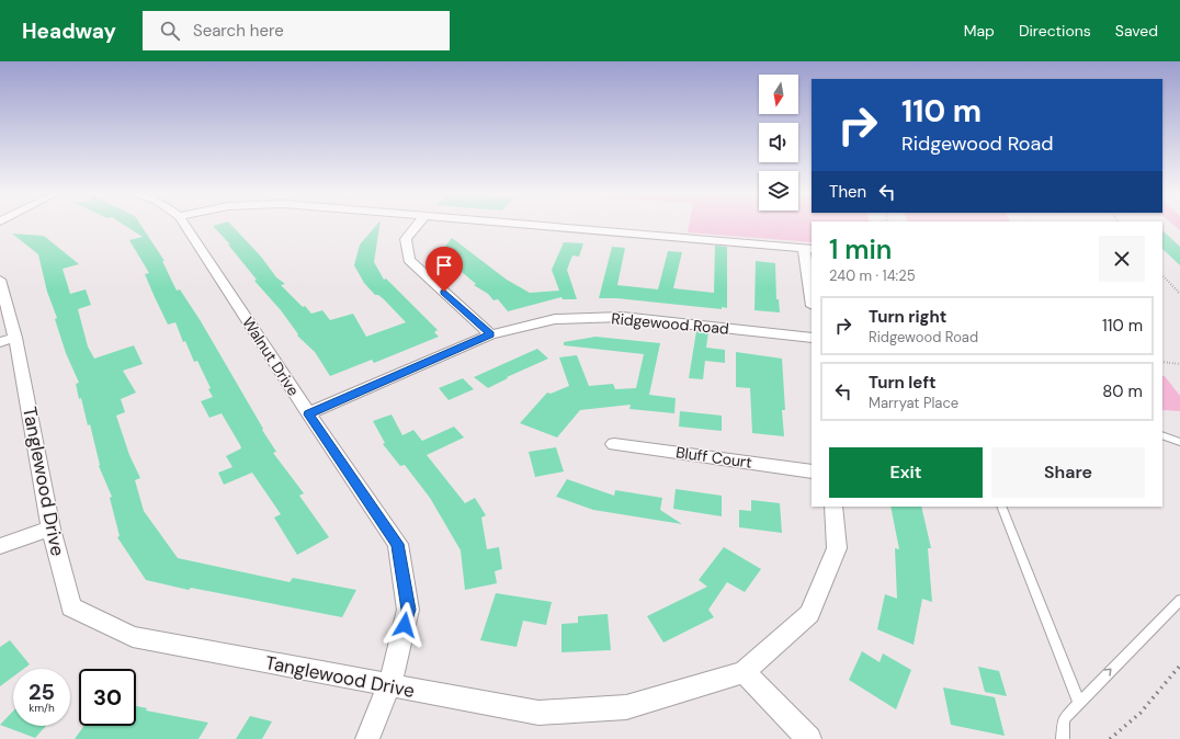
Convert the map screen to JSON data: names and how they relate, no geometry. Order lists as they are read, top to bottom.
{
  "streets": {
    "street": [
      "Ridgewood Road",
      "Walnut Drive",
      "Bluff Court",
      "Tanglewood Drive"
    ]
  },
  "crossings": [
    ["Ridgewood Road", "Walnut Drive"],
    ["Walnut Drive", "Tanglewood Drive"]
  ],
  "north": "bottom",
  "page": {
    "header": "Headway",
    "search": "Search here",
    "nav": ["Map", "Directions", "Saved"],
    "turn": ["110 m", "Ridgewood Road"],
    "then": "Then",
    "heading": ["1 min", "240 m · 14:25"],
    "list": [
      {
        "name": "Turn right",
        "note": "Ridgewood Road",
        "value": "110 m"
      },
      {
        "name": "Turn left",
        "note": "Marryat Place",
        "value": "80 m"
      }
    ],
    "buttons": ["Exit", "Share"],
    "speed": "25 km/h",
    "limit": "30"
  }
}
